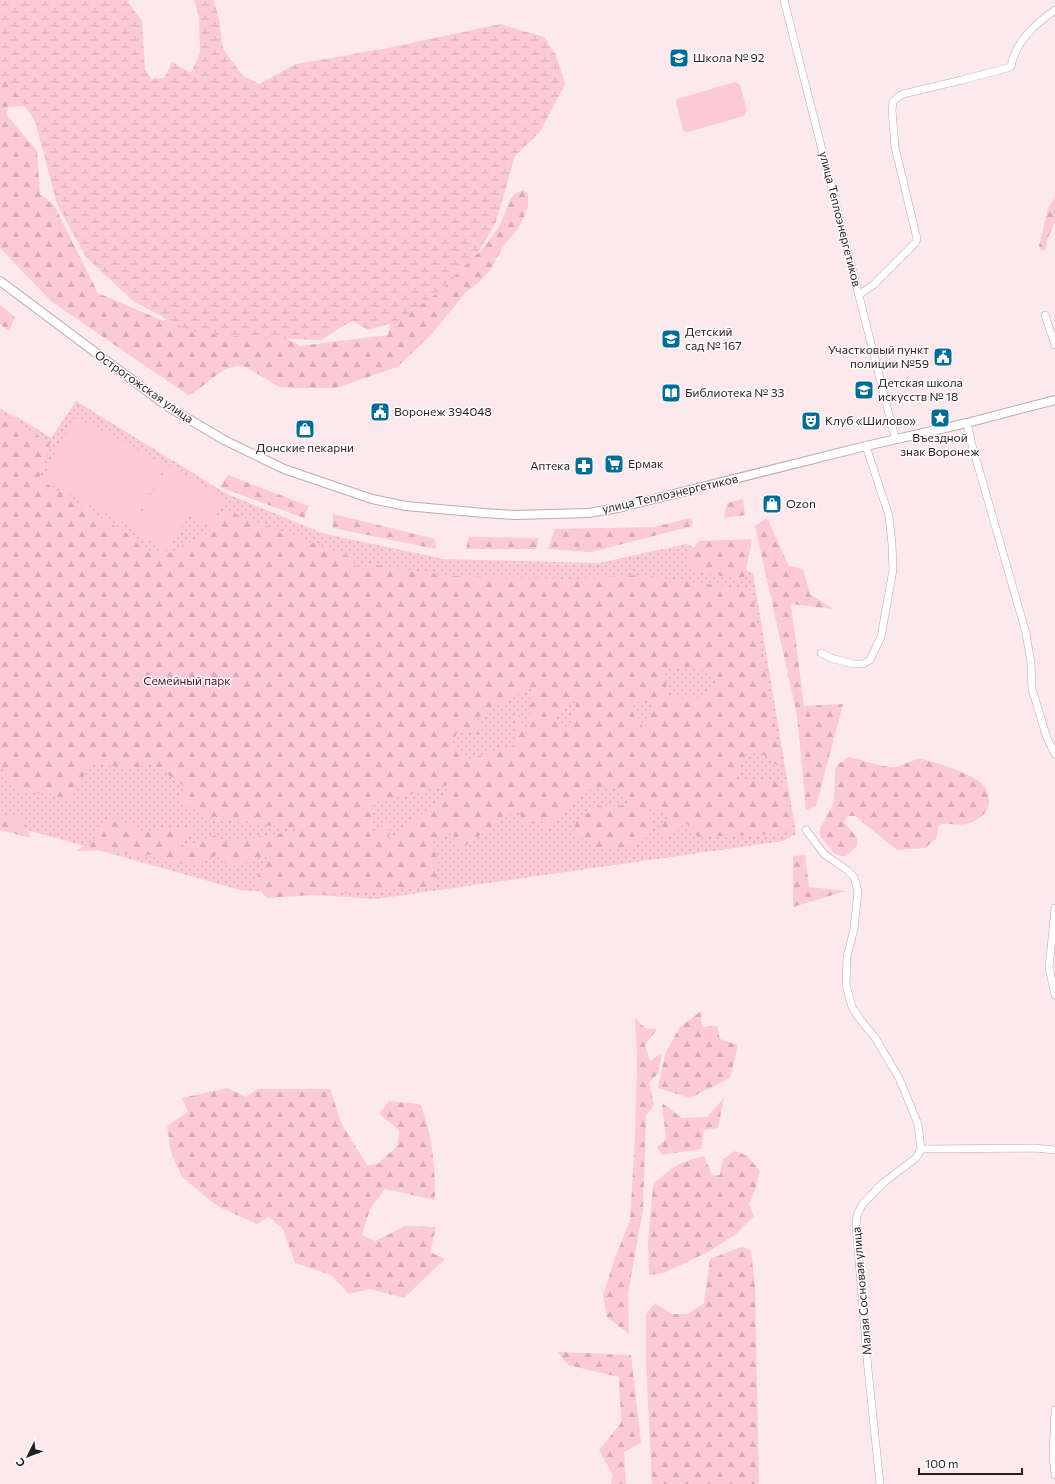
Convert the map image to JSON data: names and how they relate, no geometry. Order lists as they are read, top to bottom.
{
  "streets": {
    "street": ["улица Теплоэнергетиков", "Острогожская улица", "Малая Сосновая улица"]
  },
  "crossings": [
    ["улица Теплоэнергетиков", "Острогожская улица"]
  ],
  "parks": ["Семейный парк"],
  "places": {
    "school or university": ["Школа № 92", "Детский сад № 167", "Детская школа искусств № 18"],
    "public building": ["Участковый пункт полиции №59", "Воронеж 394048"],
    "library": ["Библиотека № 33"],
    "place": ["Въездной знак Воронеж"],
    "theatre": ["Клуб «Шилово»"],
    "shop": ["Донские пекарни", "Ozon"],
    "supermarket": ["Ермак"],
    "pharmacy": ["Аптека"]
  },
  "scale_bar": "100 m",
  "north": "bottom left"
}
